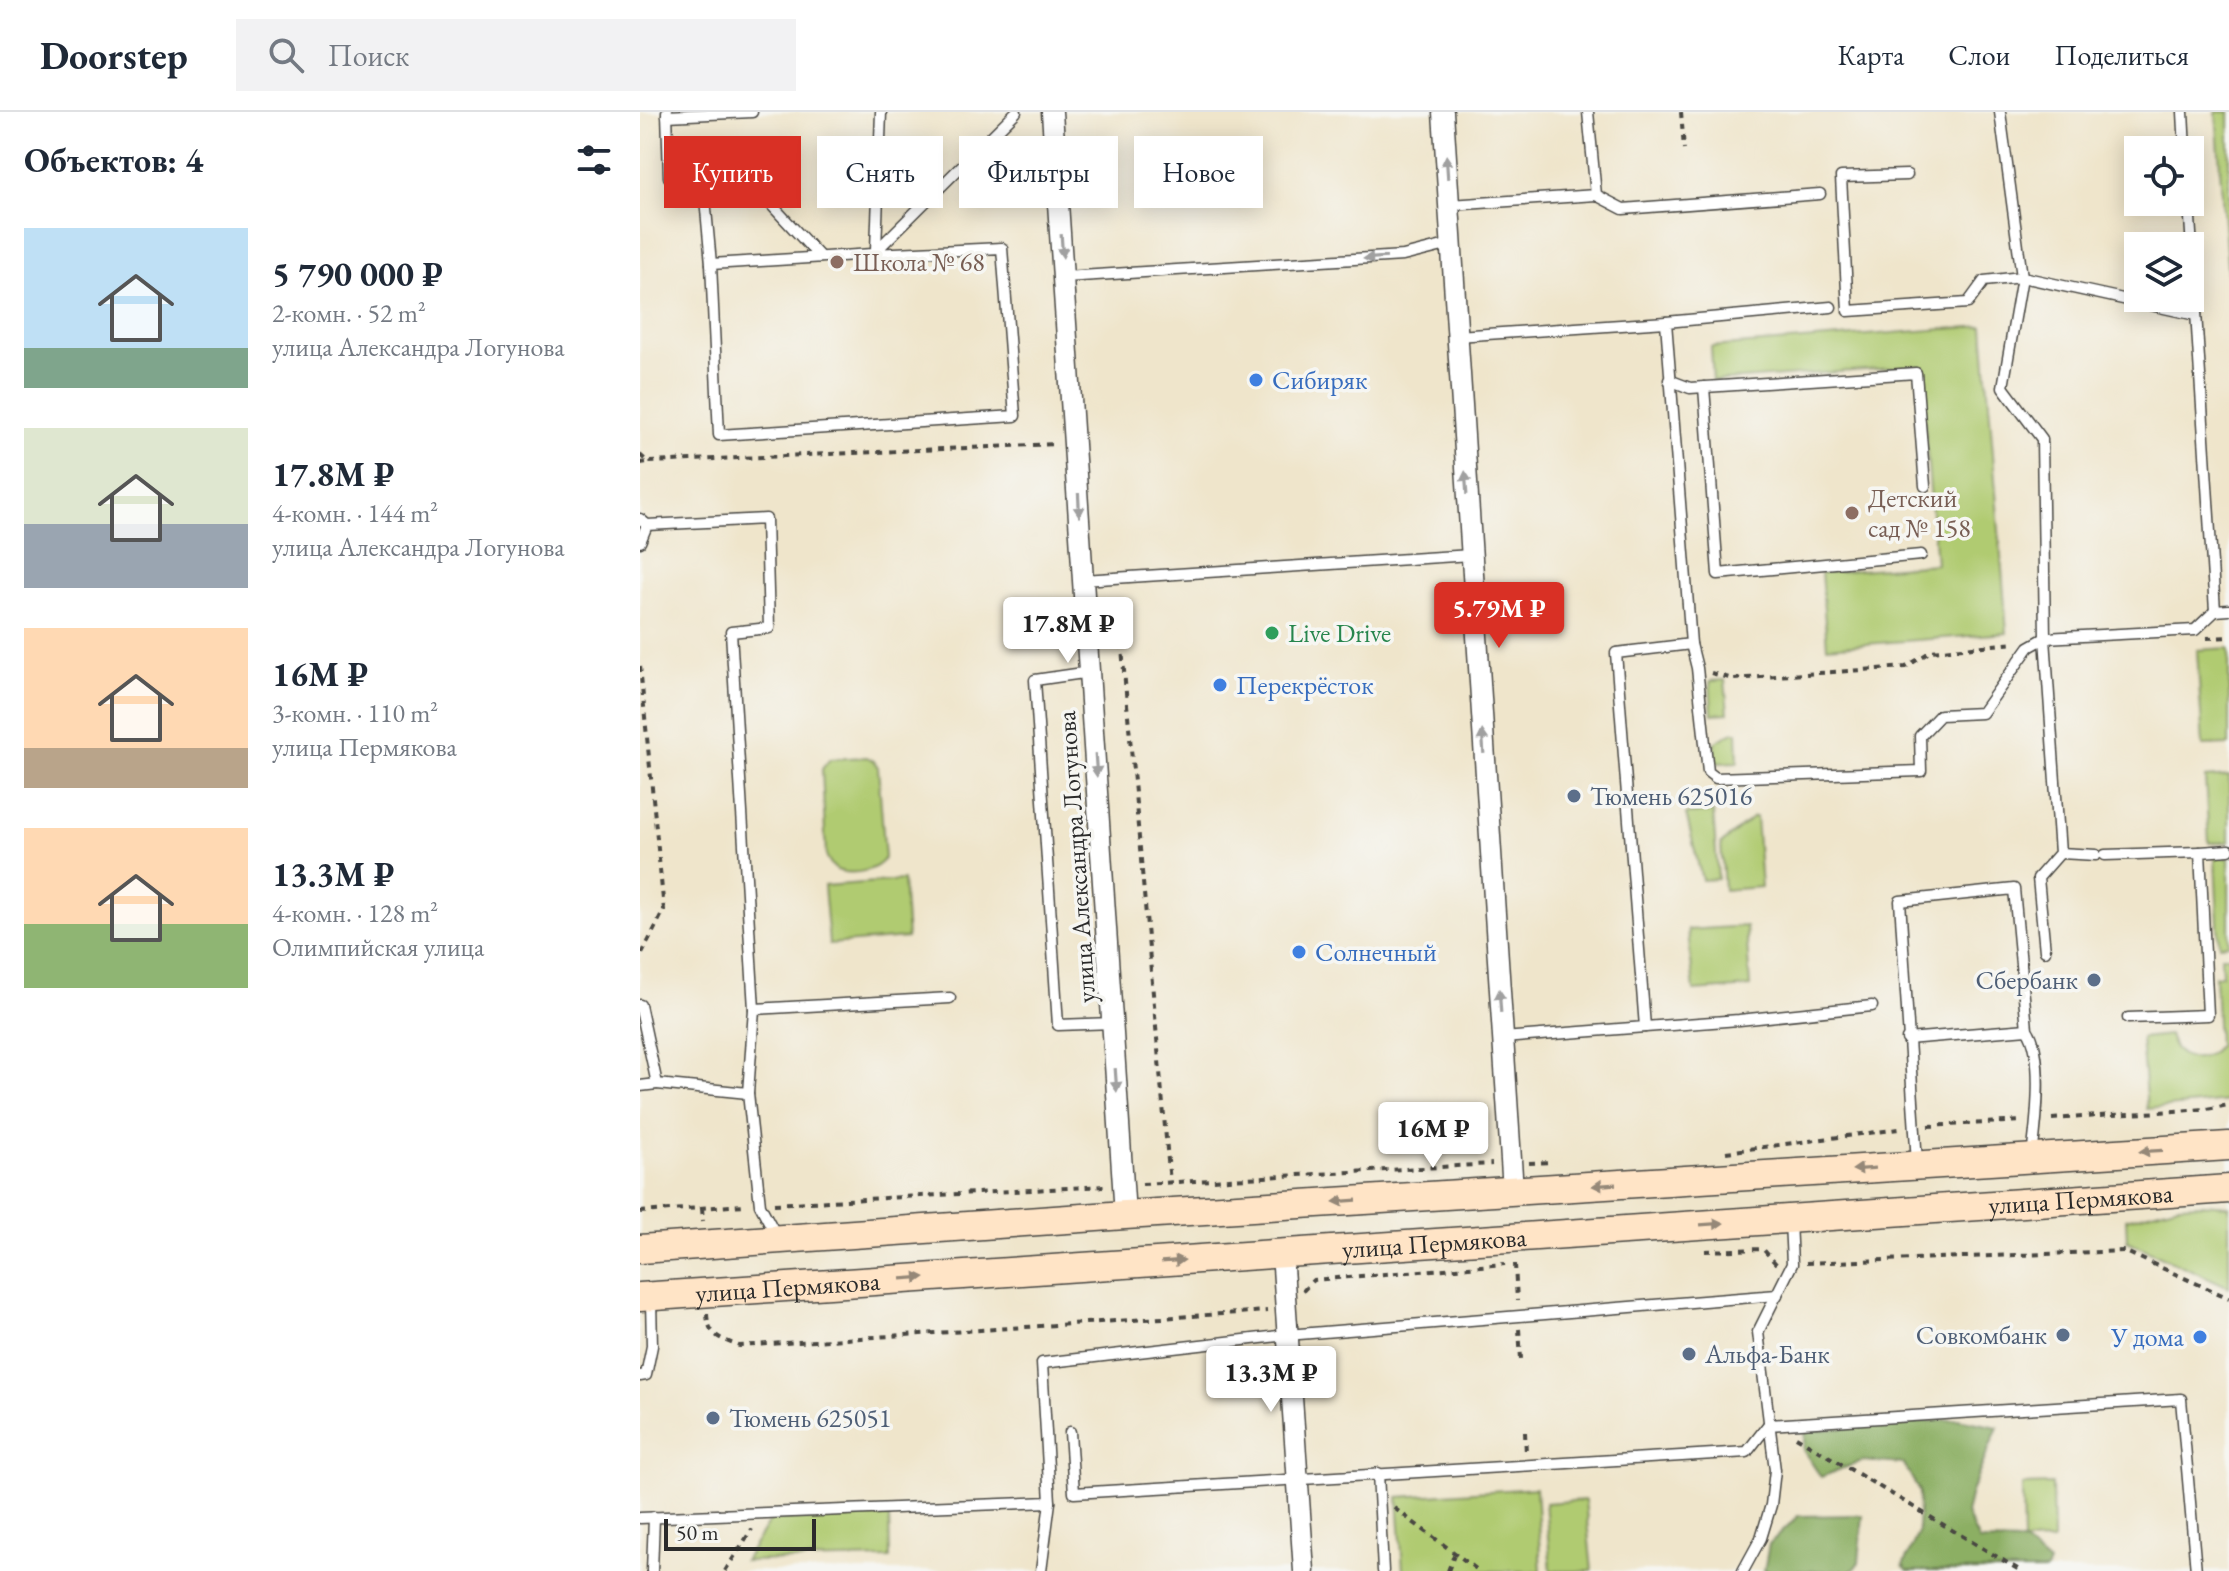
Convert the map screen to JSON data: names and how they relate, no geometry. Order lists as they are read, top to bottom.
{
  "streets": {
    "main road": ["улица Пермякова"],
    "street": ["улица Александра Логунова"]
  },
  "crossings": [
    ["улица Александра Логунова", "улица Пермякова"]
  ],
  "one_way": ["улица Александра Логунова"],
  "places": [
    "Школа № 68",
    "Сибиряк",
    "Детский сад № 158",
    "Live Drive",
    "Перекрёсток",
    "Тюмень 625016",
    "Солнечный",
    "Сбербанк",
    "Совкомбанк",
    "У дома",
    "Альфа-Банк",
    "Тюмень 625051"
  ],
  "scale_bar": "50 m",
  "page": {
    "header": "Doorstep",
    "search": "Поиск",
    "nav": ["Карта", "Слои", "Поделиться"],
    "heading": "Объектов: 4",
    "chip": [
      "Купить",
      "Снять",
      "Фильтры",
      "Новое"
    ],
    "list": [
      {
        "name": "5 790 000 ₽",
        "note": "2-комн. · 52 m² · улица Александра Логунова"
      },
      {
        "name": "17.8M ₽",
        "note": "4-комн. · 144 m² · улица Александра Логунова"
      },
      {
        "name": "16M ₽",
        "note": "3-комн. · 110 m² · улица Пермякова"
      },
      {
        "name": "13.3M ₽",
        "note": "4-комн. · 128 m² · Олимпийская улица"
      }
    ],
    "price": [
      "5.79M ₽",
      "17.8M ₽",
      "16M ₽",
      "13.3M ₽"
    ],
    "scale": "50 m"
  }
}
